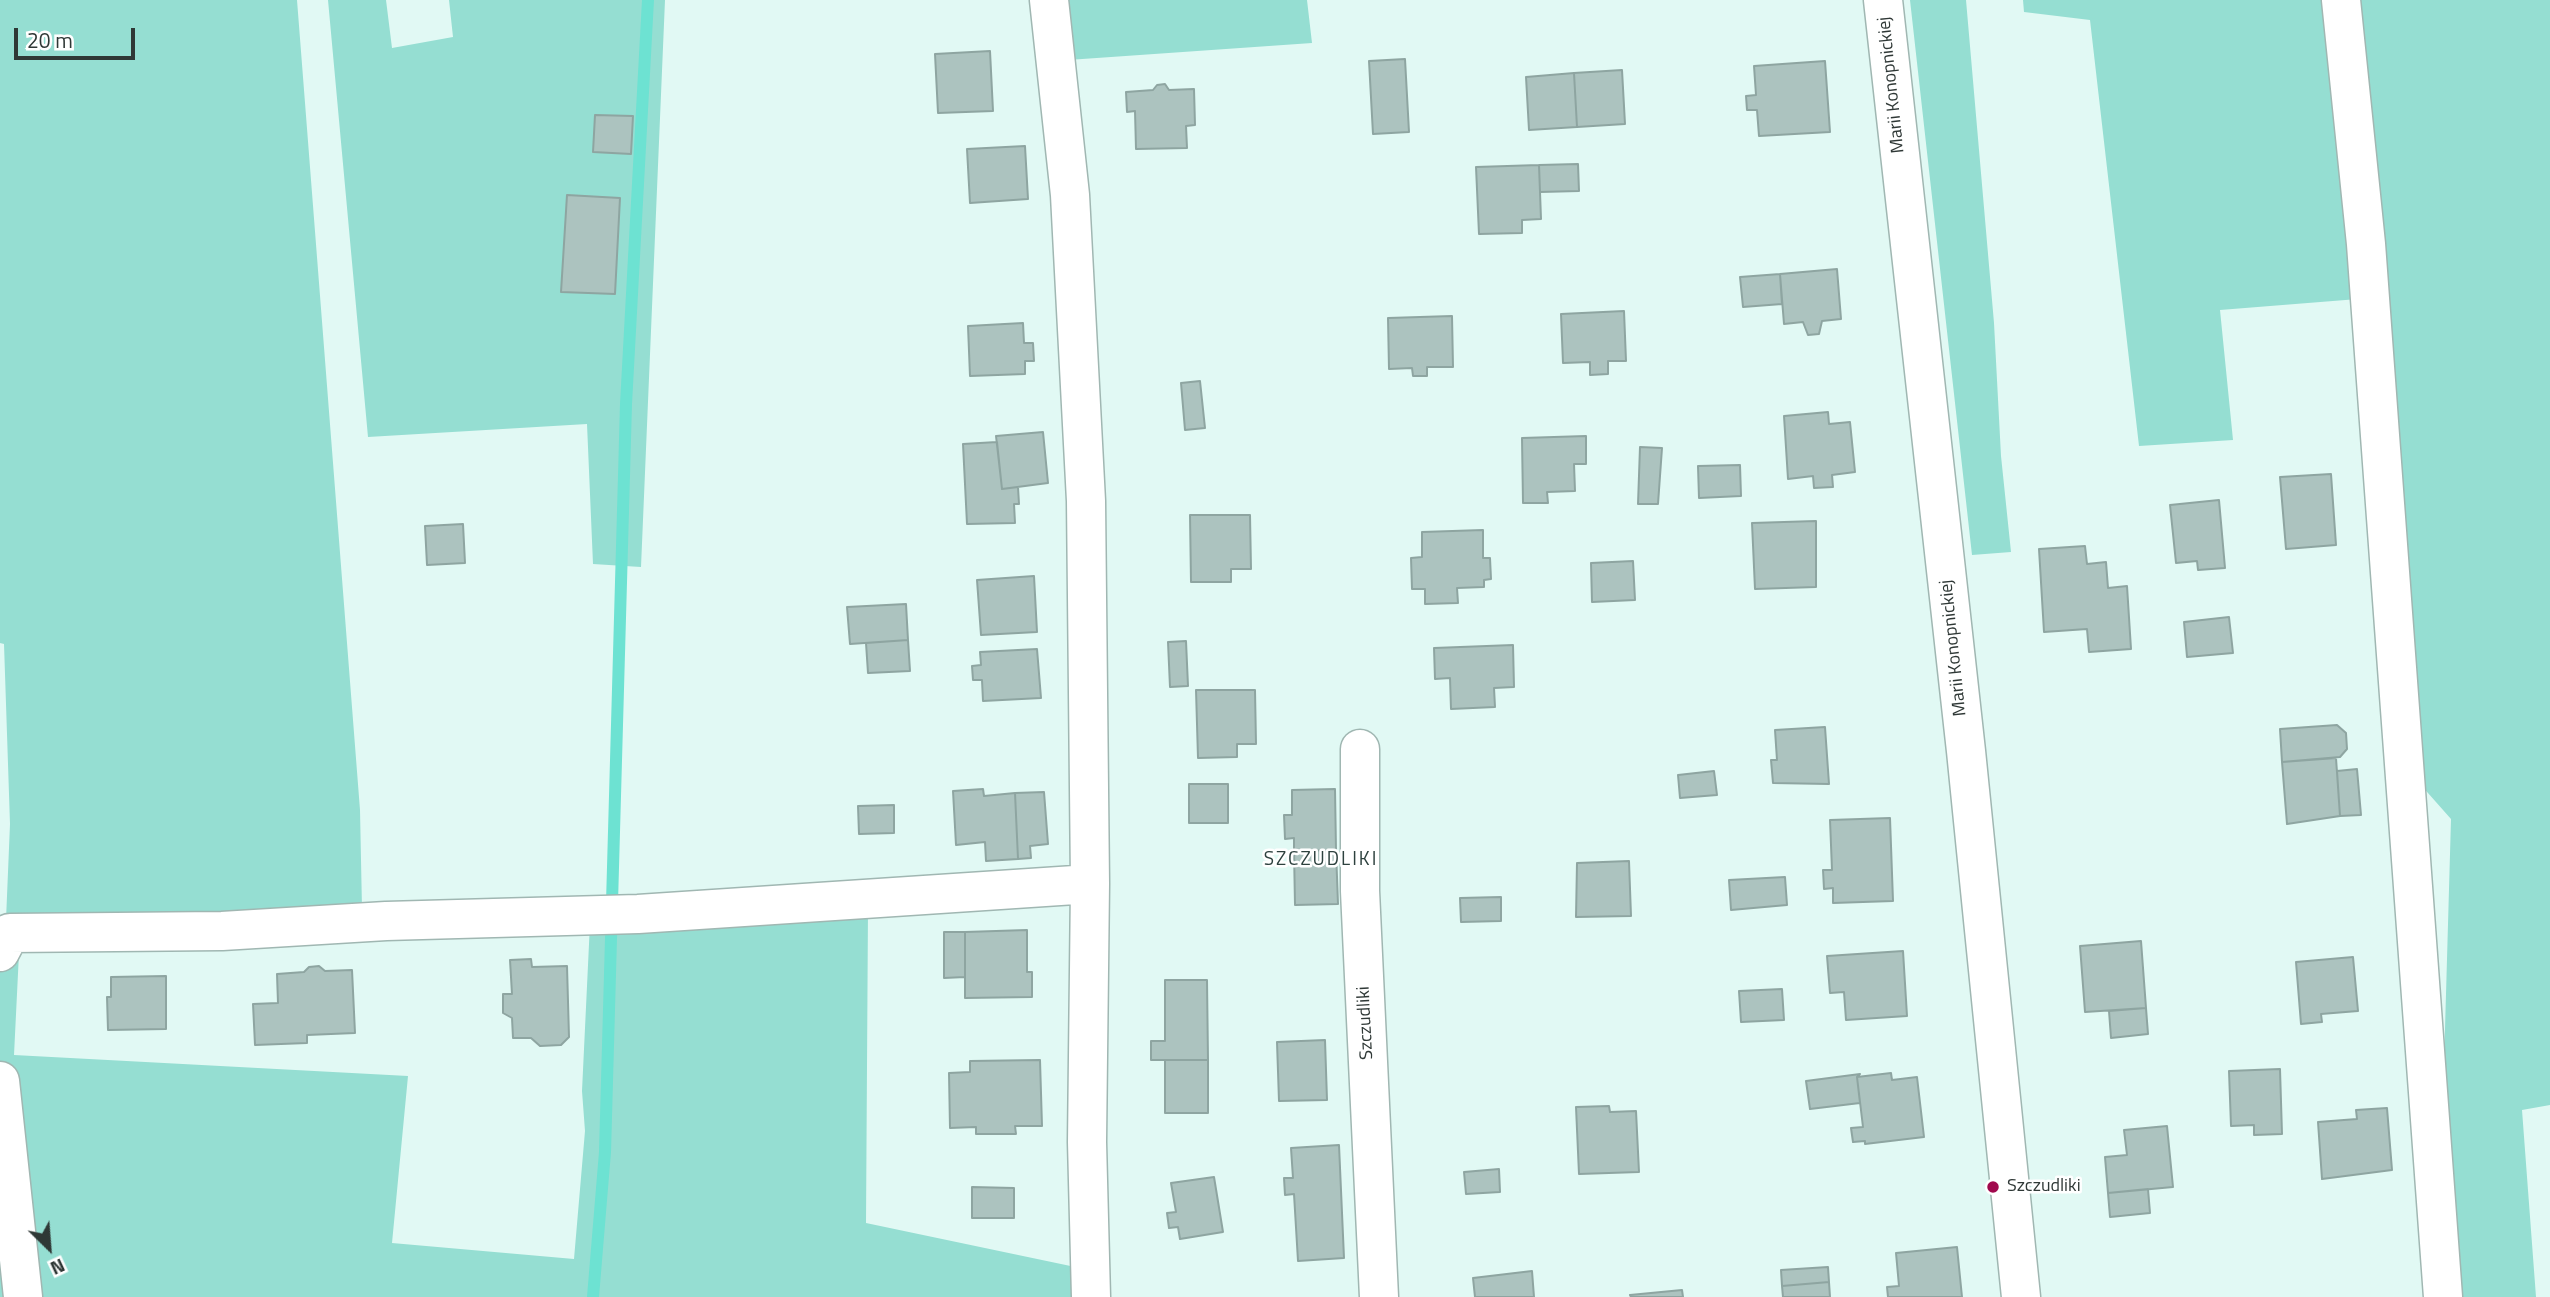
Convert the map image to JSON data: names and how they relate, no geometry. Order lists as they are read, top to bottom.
{
  "streets": {
    "street": ["Marii Konopnickiej", "Szczudliki"]
  },
  "districts": ["SZCZUDLIKI"],
  "places": ["Szczudliki"],
  "scale_bar": "20 m",
  "north": "bottom right"
}
